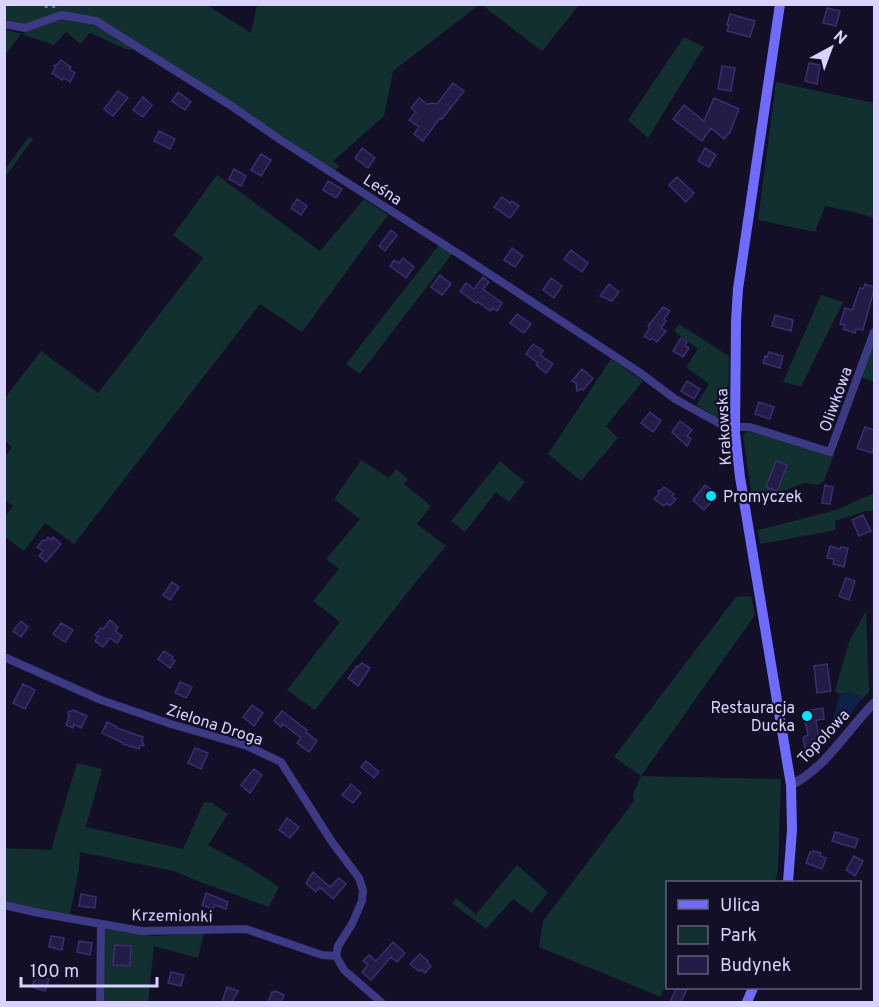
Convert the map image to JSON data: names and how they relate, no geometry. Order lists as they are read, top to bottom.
{
  "streets": {
    "main road": ["Krakowska"],
    "street": [
      "Leśna",
      "Oliwkowa",
      "Zielona Droga",
      "Topolowa",
      "Krzemionki"
    ]
  },
  "crossings": [
    ["Leśna", "Oliwkowa"],
    ["Leśna", "Krakowska"],
    ["Oliwkowa", "Krakowska"],
    ["Krakowska", "Topolowa"],
    ["Zielona Droga", "Krzemionki"]
  ],
  "places": ["Promyczek", "Restauracja Ducka"],
  "legend": ["Ulica", "Park", "Budynek"],
  "scale_bar": "100 m",
  "north": "top right"
}
